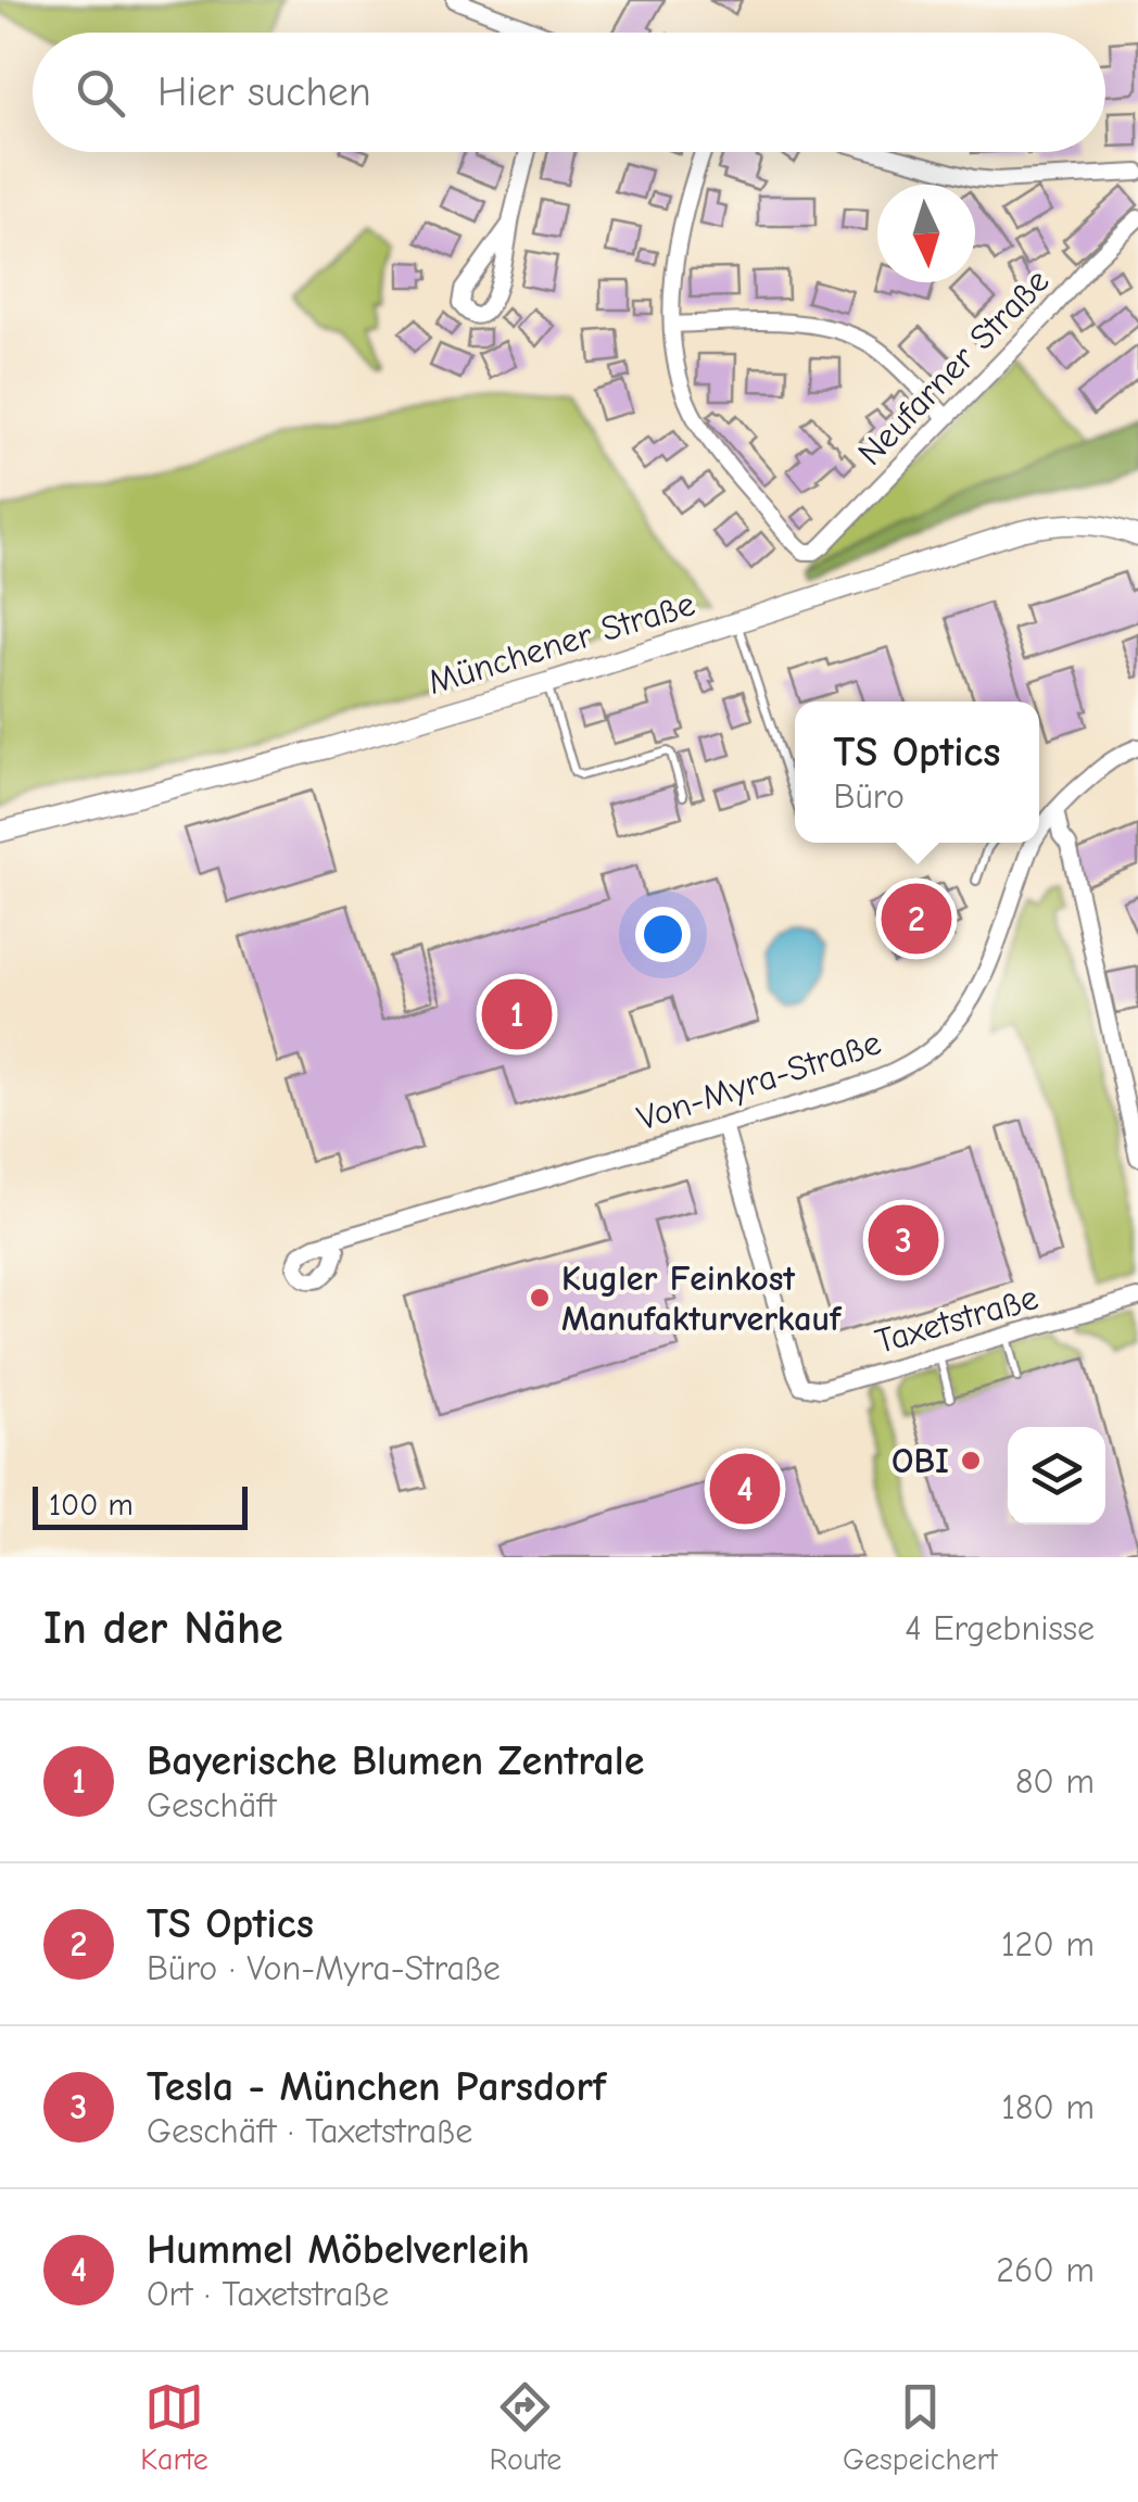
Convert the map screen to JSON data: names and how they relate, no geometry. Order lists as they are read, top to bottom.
{
  "streets": {
    "street": [
      "Neufarner Straße",
      "Münchener Straße",
      "Von-Myra-Straße",
      "Taxetstraße"
    ]
  },
  "crossings": [
    ["Von-Myra-Straße", "Taxetstraße"]
  ],
  "places": ["Kugler Feinkost Manufakturverkauf", "OBI"],
  "scale_bar": "100 m",
  "north": "bottom",
  "page": {
    "search": "Hier suchen",
    "popup": ["TS Optics", "Büro"],
    "pins": [
      "2",
      "1",
      "3",
      "4"
    ],
    "scale": "100 m",
    "heading": ["In der Nähe", "4 Ergebnisse"],
    "list": [
      {
        "mark": "1",
        "name": "Bayerische Blumen Zentrale",
        "note": "Geschäft",
        "value": "80 m"
      },
      {
        "mark": "2",
        "name": "TS Optics",
        "note": "Büro · Von-Myra-Straße",
        "value": "120 m"
      },
      {
        "mark": "3",
        "name": "Tesla - München Parsdorf",
        "note": "Geschäft · Taxetstraße",
        "value": "180 m"
      },
      {
        "mark": "4",
        "name": "Hummel Möbelverleih",
        "note": "Ort · Taxetstraße",
        "value": "260 m"
      }
    ],
    "nav": ["Karte", "Route", "Gespeichert"]
  }
}
